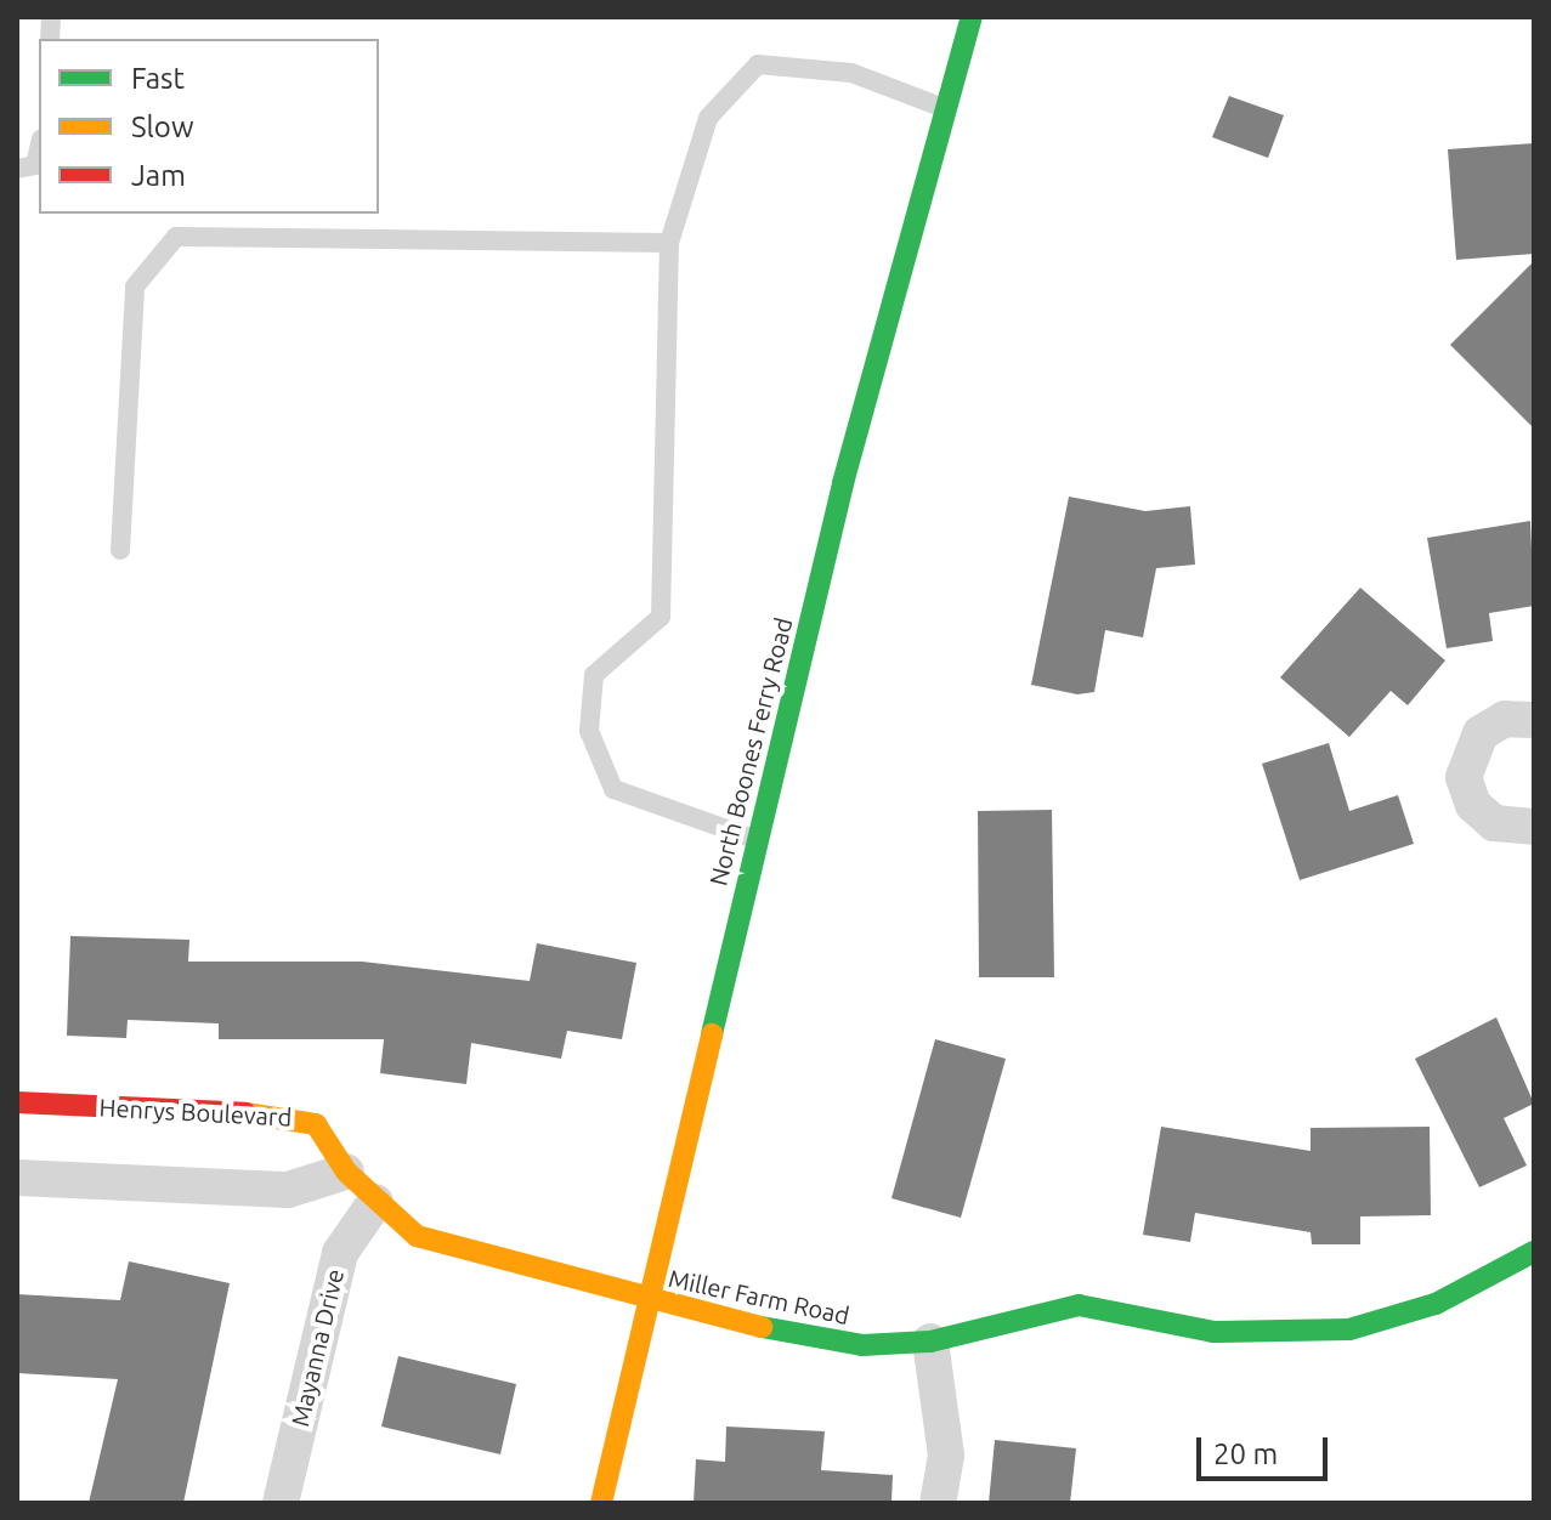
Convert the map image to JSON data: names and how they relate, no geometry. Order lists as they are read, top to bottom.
{
  "streets": {
    "street": [
      "North Boones Ferry Road",
      "Henrys Boulevard",
      "Miller Farm Road",
      "Mayanna Drive"
    ]
  },
  "crossings": [
    ["North Boones Ferry Road", "Henrys Boulevard"],
    ["North Boones Ferry Road", "Miller Farm Road"],
    ["Henrys Boulevard", "Miller Farm Road"],
    ["Henrys Boulevard", "Mayanna Drive"]
  ],
  "legend": ["Fast", "Slow", "Jam"],
  "scale_bar": "20 m"
}
